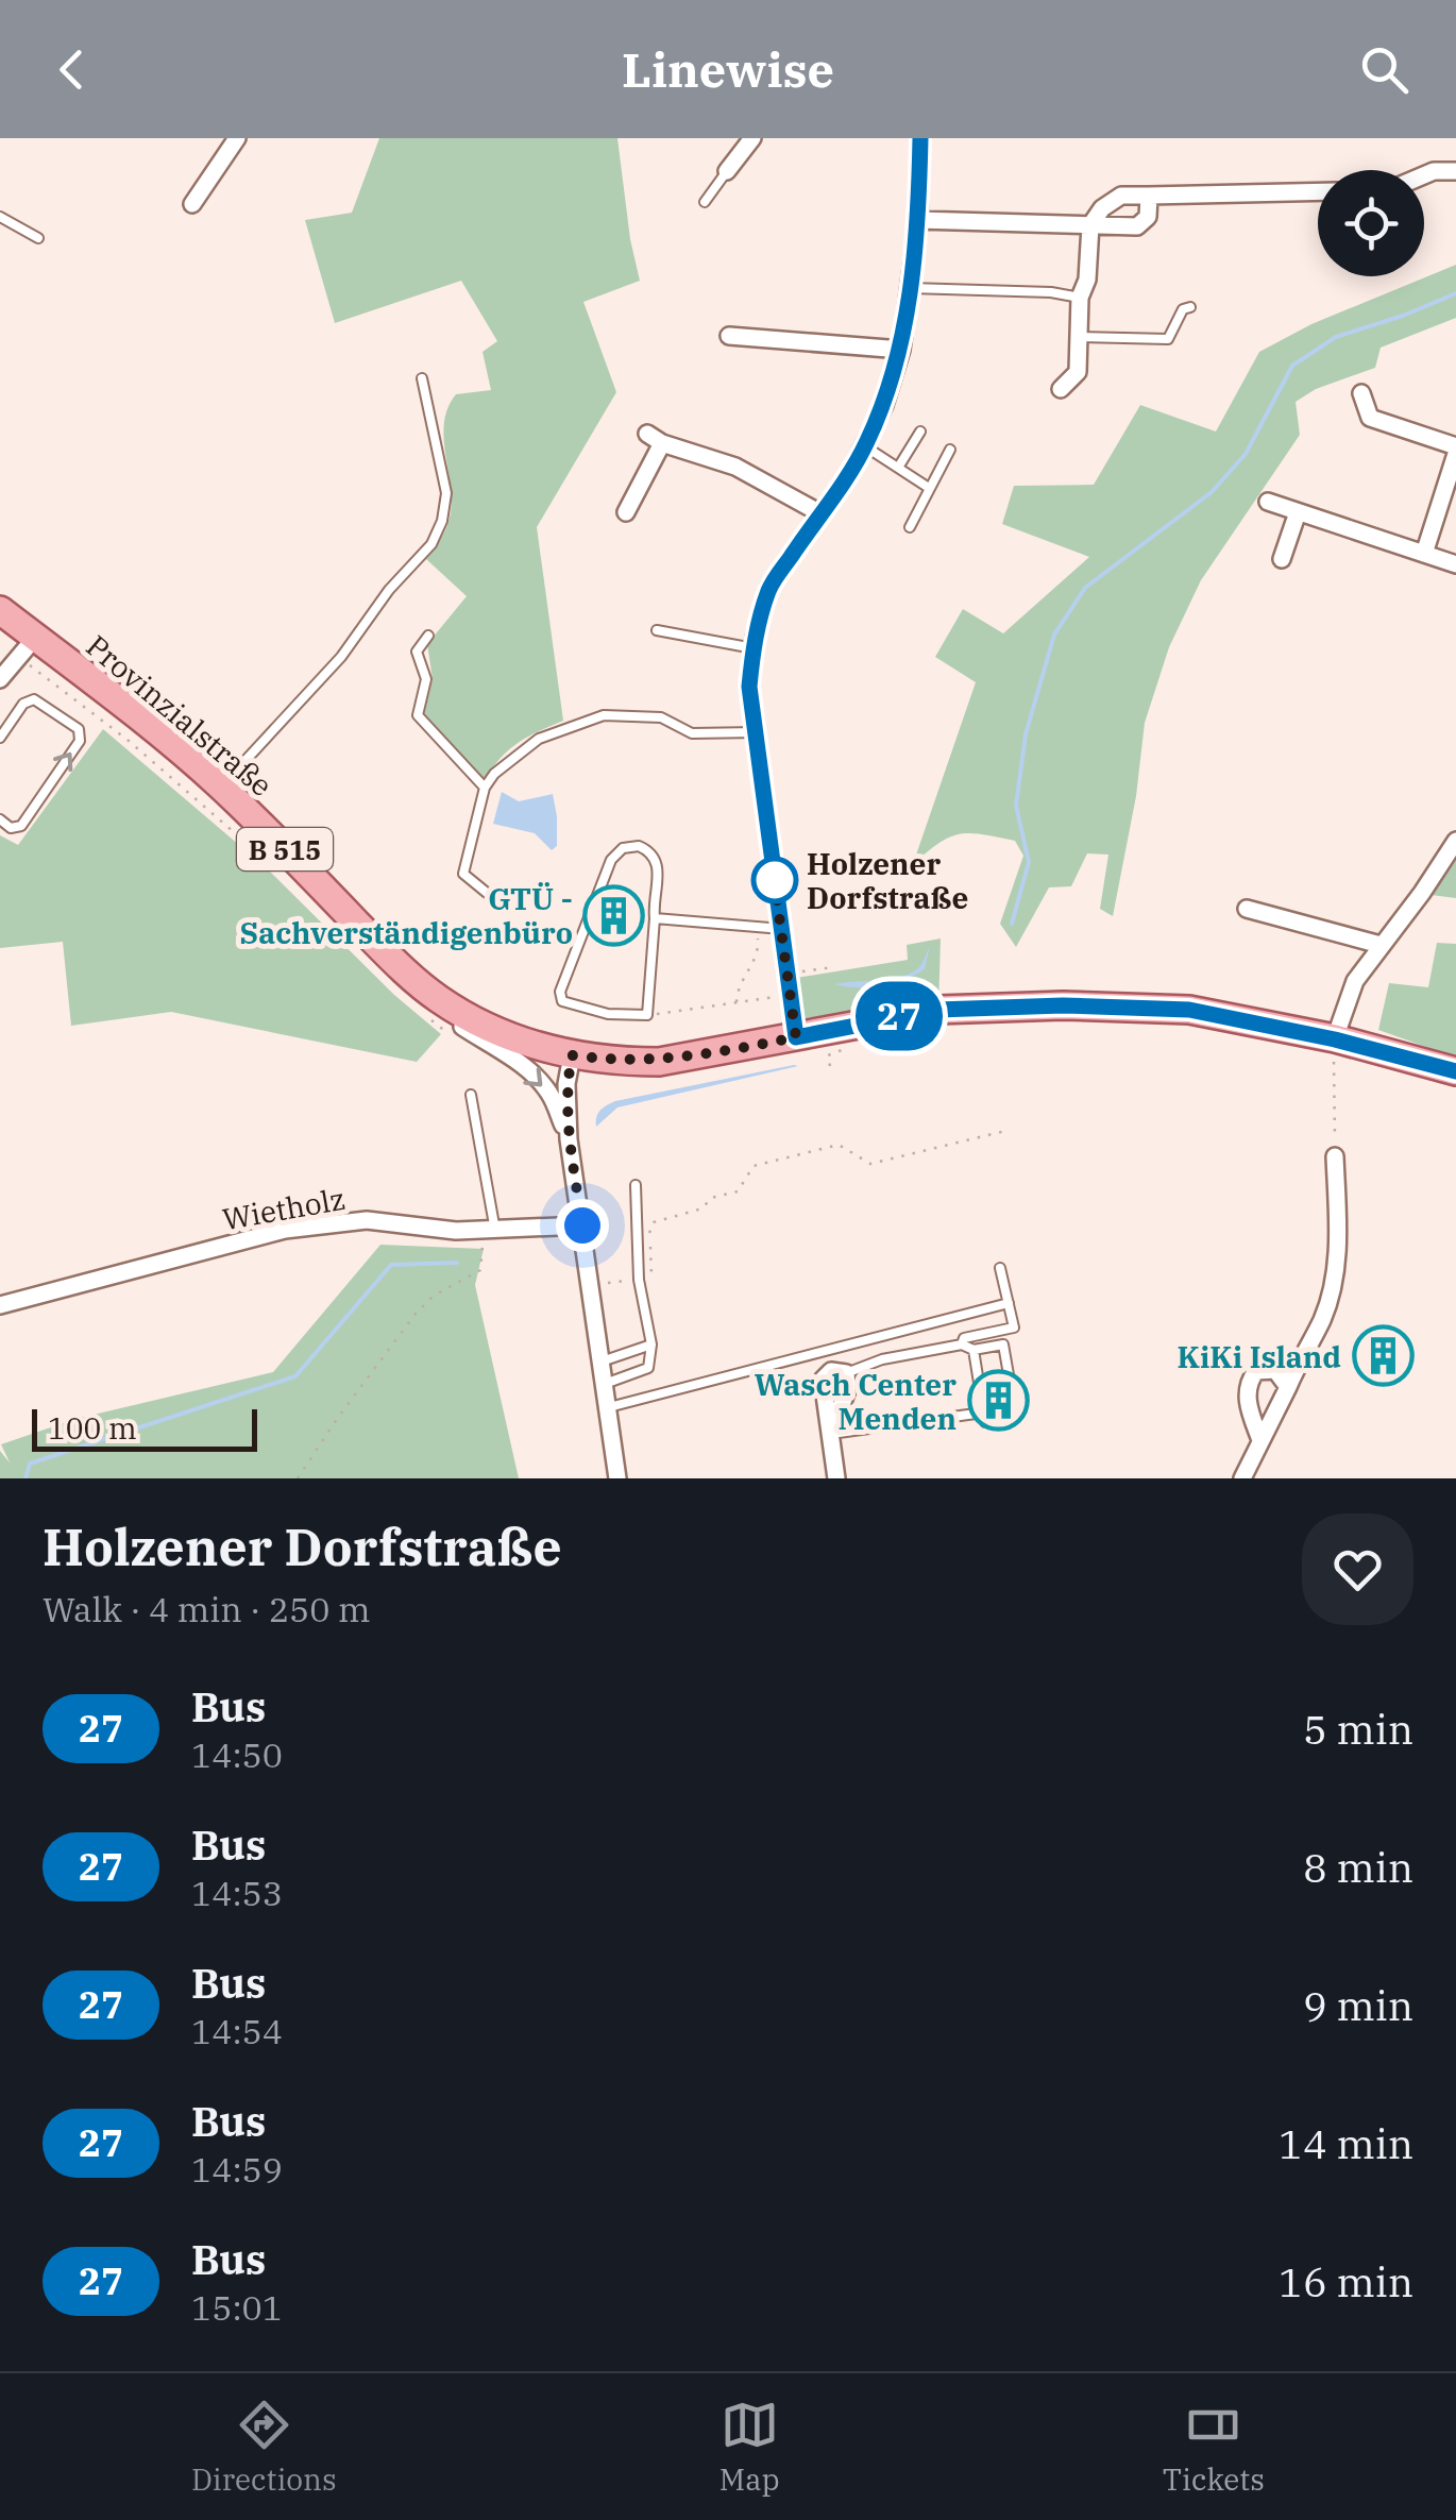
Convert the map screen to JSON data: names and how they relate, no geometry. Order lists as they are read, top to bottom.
{
  "streets": {
    "main road": ["Provinzialstraße", "B 515"],
    "street": ["Wietholz"]
  },
  "places": {
    "other": ["Holzener Dorfstraße"],
    "building": ["GTÜ - Sachverständigenbüro", "KiKi Island", "Wasch Center Menden"]
  },
  "lines": ["bus line 27"],
  "scale_bar": "100 m",
  "page": {
    "header": "Linewise",
    "on_map": "27",
    "scale": "100 m",
    "heading": ["Holzener Dorfstraße", "Walk · 4 min · 250 m"],
    "list": [
      {
        "mark": "27",
        "name": "Bus",
        "note": "14:50",
        "value": "5 min"
      },
      {
        "mark": "27",
        "name": "Bus",
        "note": "14:53",
        "value": "8 min"
      },
      {
        "mark": "27",
        "name": "Bus",
        "note": "14:54",
        "value": "9 min"
      },
      {
        "mark": "27",
        "name": "Bus",
        "note": "14:59",
        "value": "14 min"
      },
      {
        "mark": "27",
        "name": "Bus",
        "note": "15:01",
        "value": "16 min"
      }
    ],
    "tabs": ["Directions", "Map", "Tickets"]
  }
}
